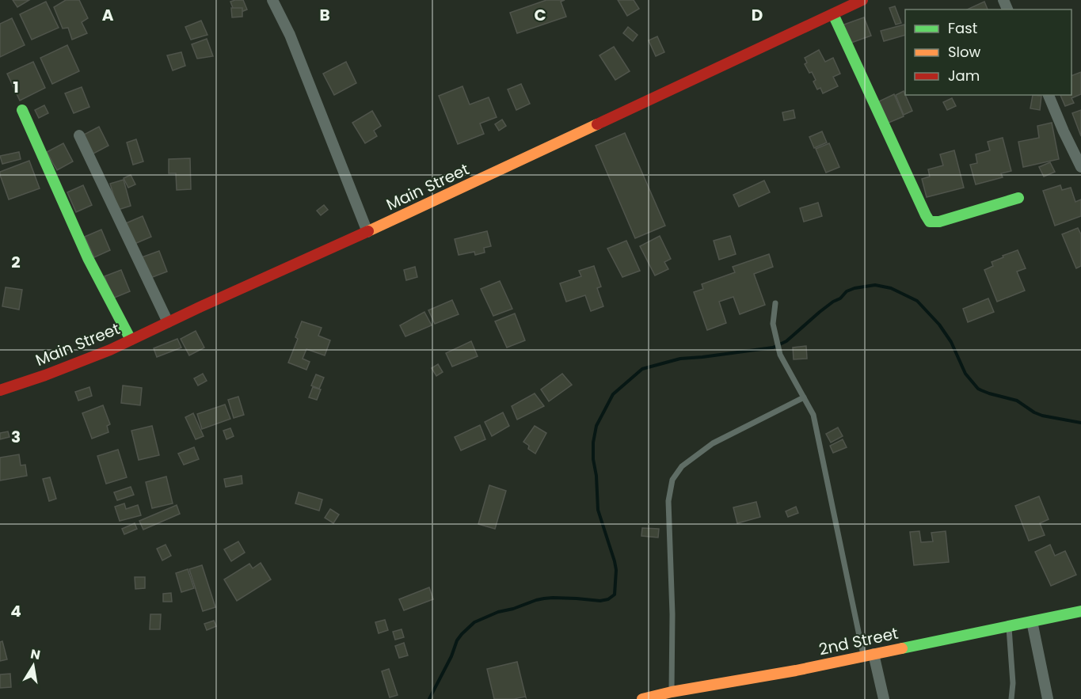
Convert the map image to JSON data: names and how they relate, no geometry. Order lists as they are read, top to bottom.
{
  "streets": {
    "street": ["Main Street", "2nd Street"]
  },
  "legend": ["Fast", "Slow", "Jam"],
  "north": "top",
  "grid": {
    "columns": [
      "A",
      "B",
      "C",
      "D"
    ],
    "rows": [
      "1",
      "2",
      "3",
      "4"
    ]
  }
}
